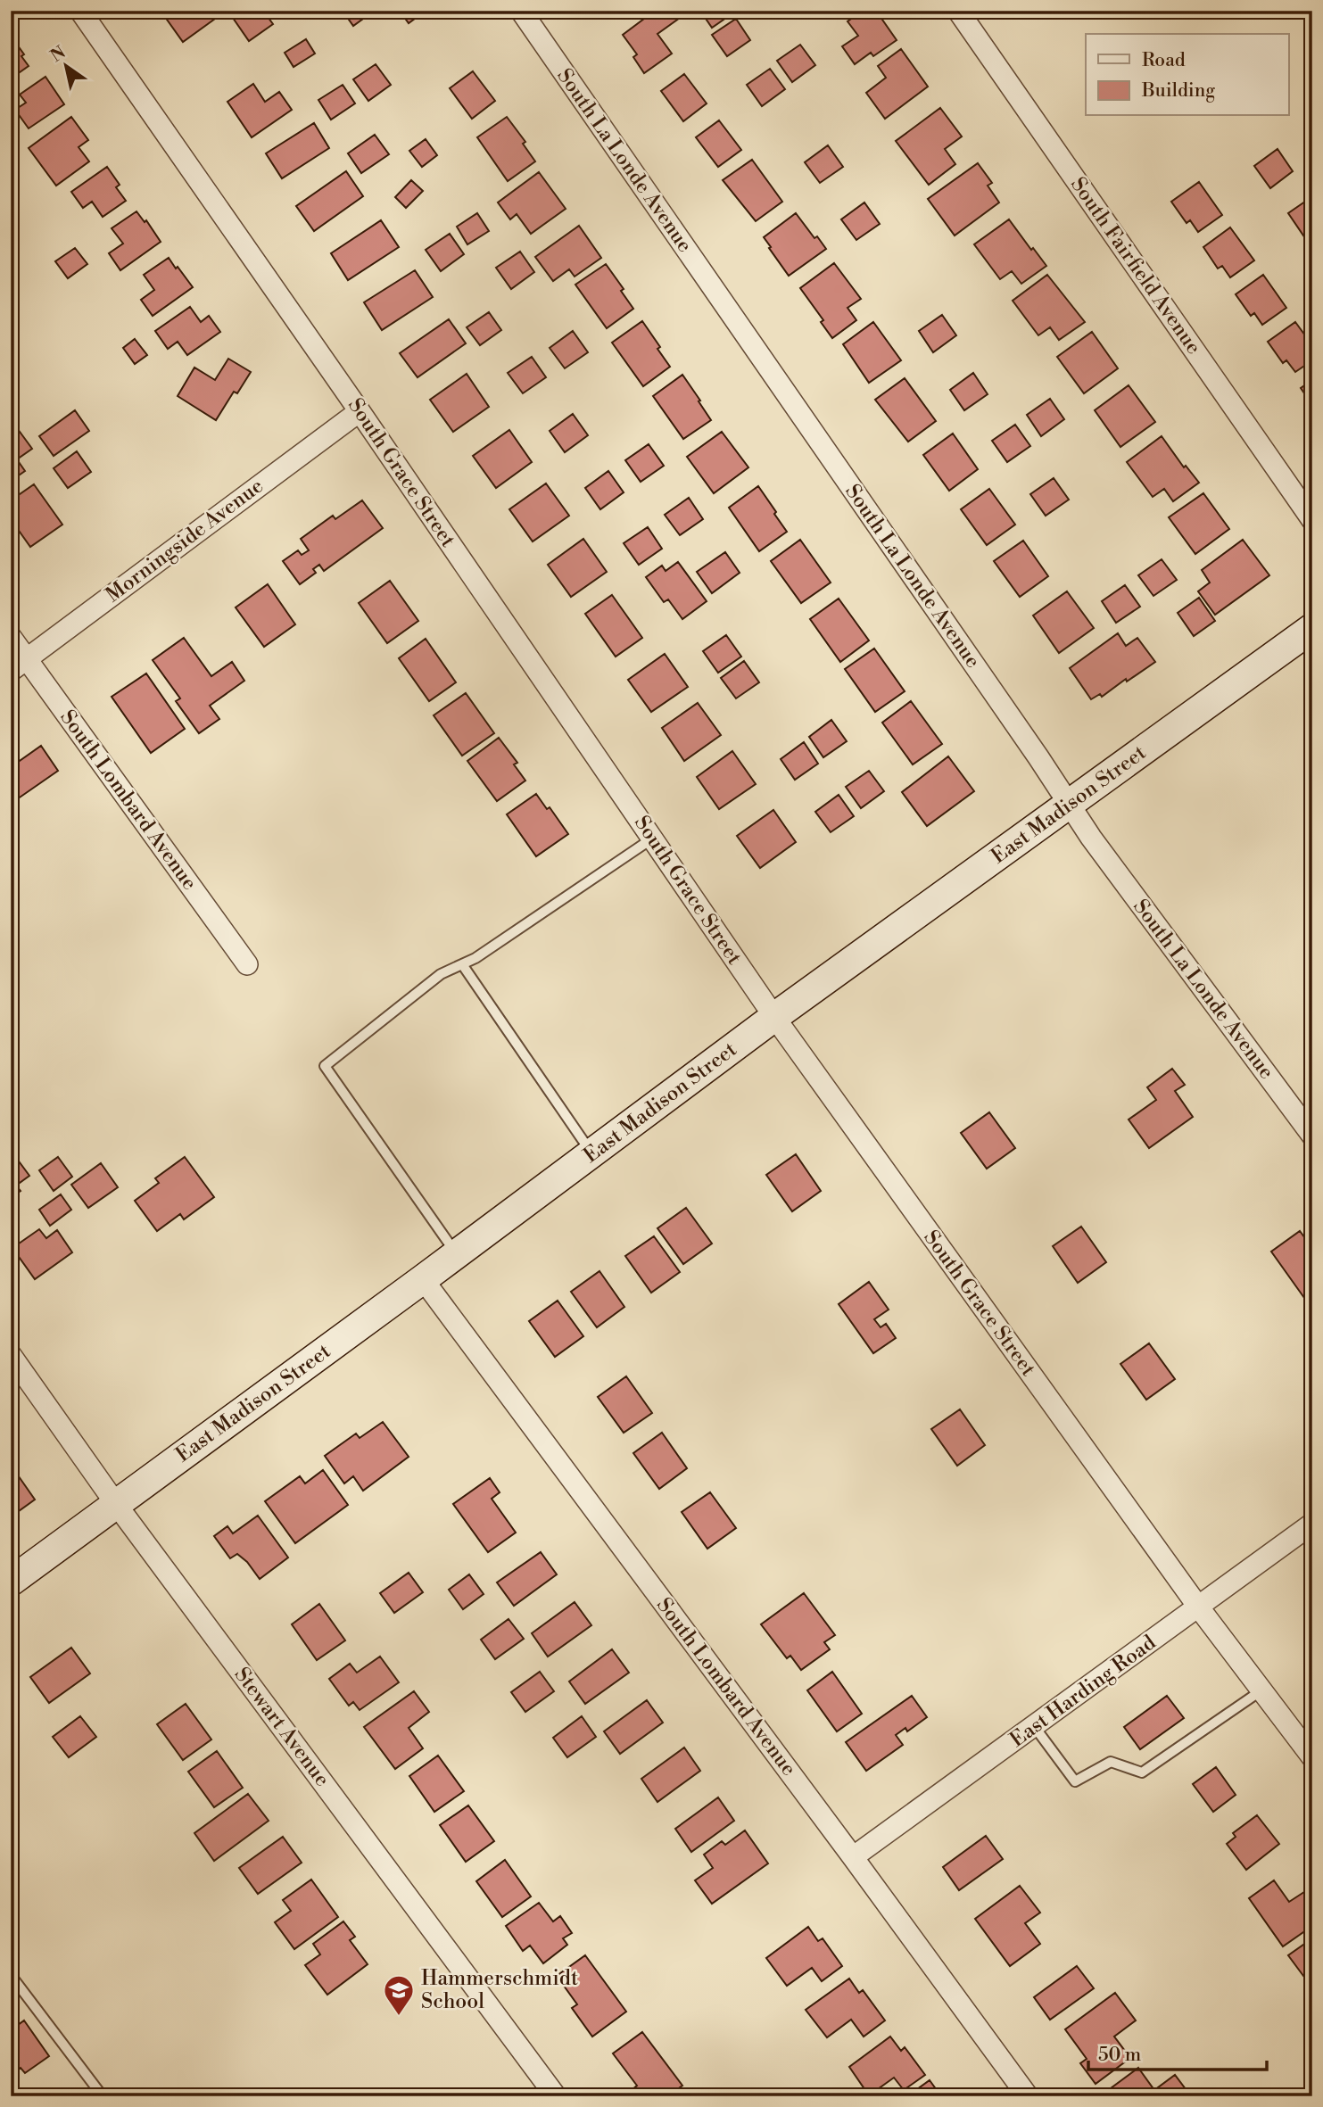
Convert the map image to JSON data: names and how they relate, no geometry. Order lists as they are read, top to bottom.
{
  "streets": {
    "street": [
      "South La Londe Avenue",
      "South Fairfield Avenue",
      "South Grace Street",
      "Morningside Avenue",
      "South Lombard Avenue",
      "East Madison Street",
      "East Harding Road",
      "Stewart Avenue"
    ]
  },
  "crossings": [
    ["South La Londe Avenue", "East Madison Street"],
    ["South Grace Street", "Morningside Avenue"],
    ["South Grace Street", "East Madison Street"],
    ["South Grace Street", "East Harding Road"],
    ["Morningside Avenue", "South Lombard Avenue"],
    ["South Lombard Avenue", "East Madison Street"],
    ["South Lombard Avenue", "East Harding Road"],
    ["East Madison Street", "Stewart Avenue"]
  ],
  "places": {
    "school or university": ["Hammerschmidt School"]
  },
  "legend": ["Road", "Building"],
  "scale_bar": "50 m",
  "north": "top left"
}
